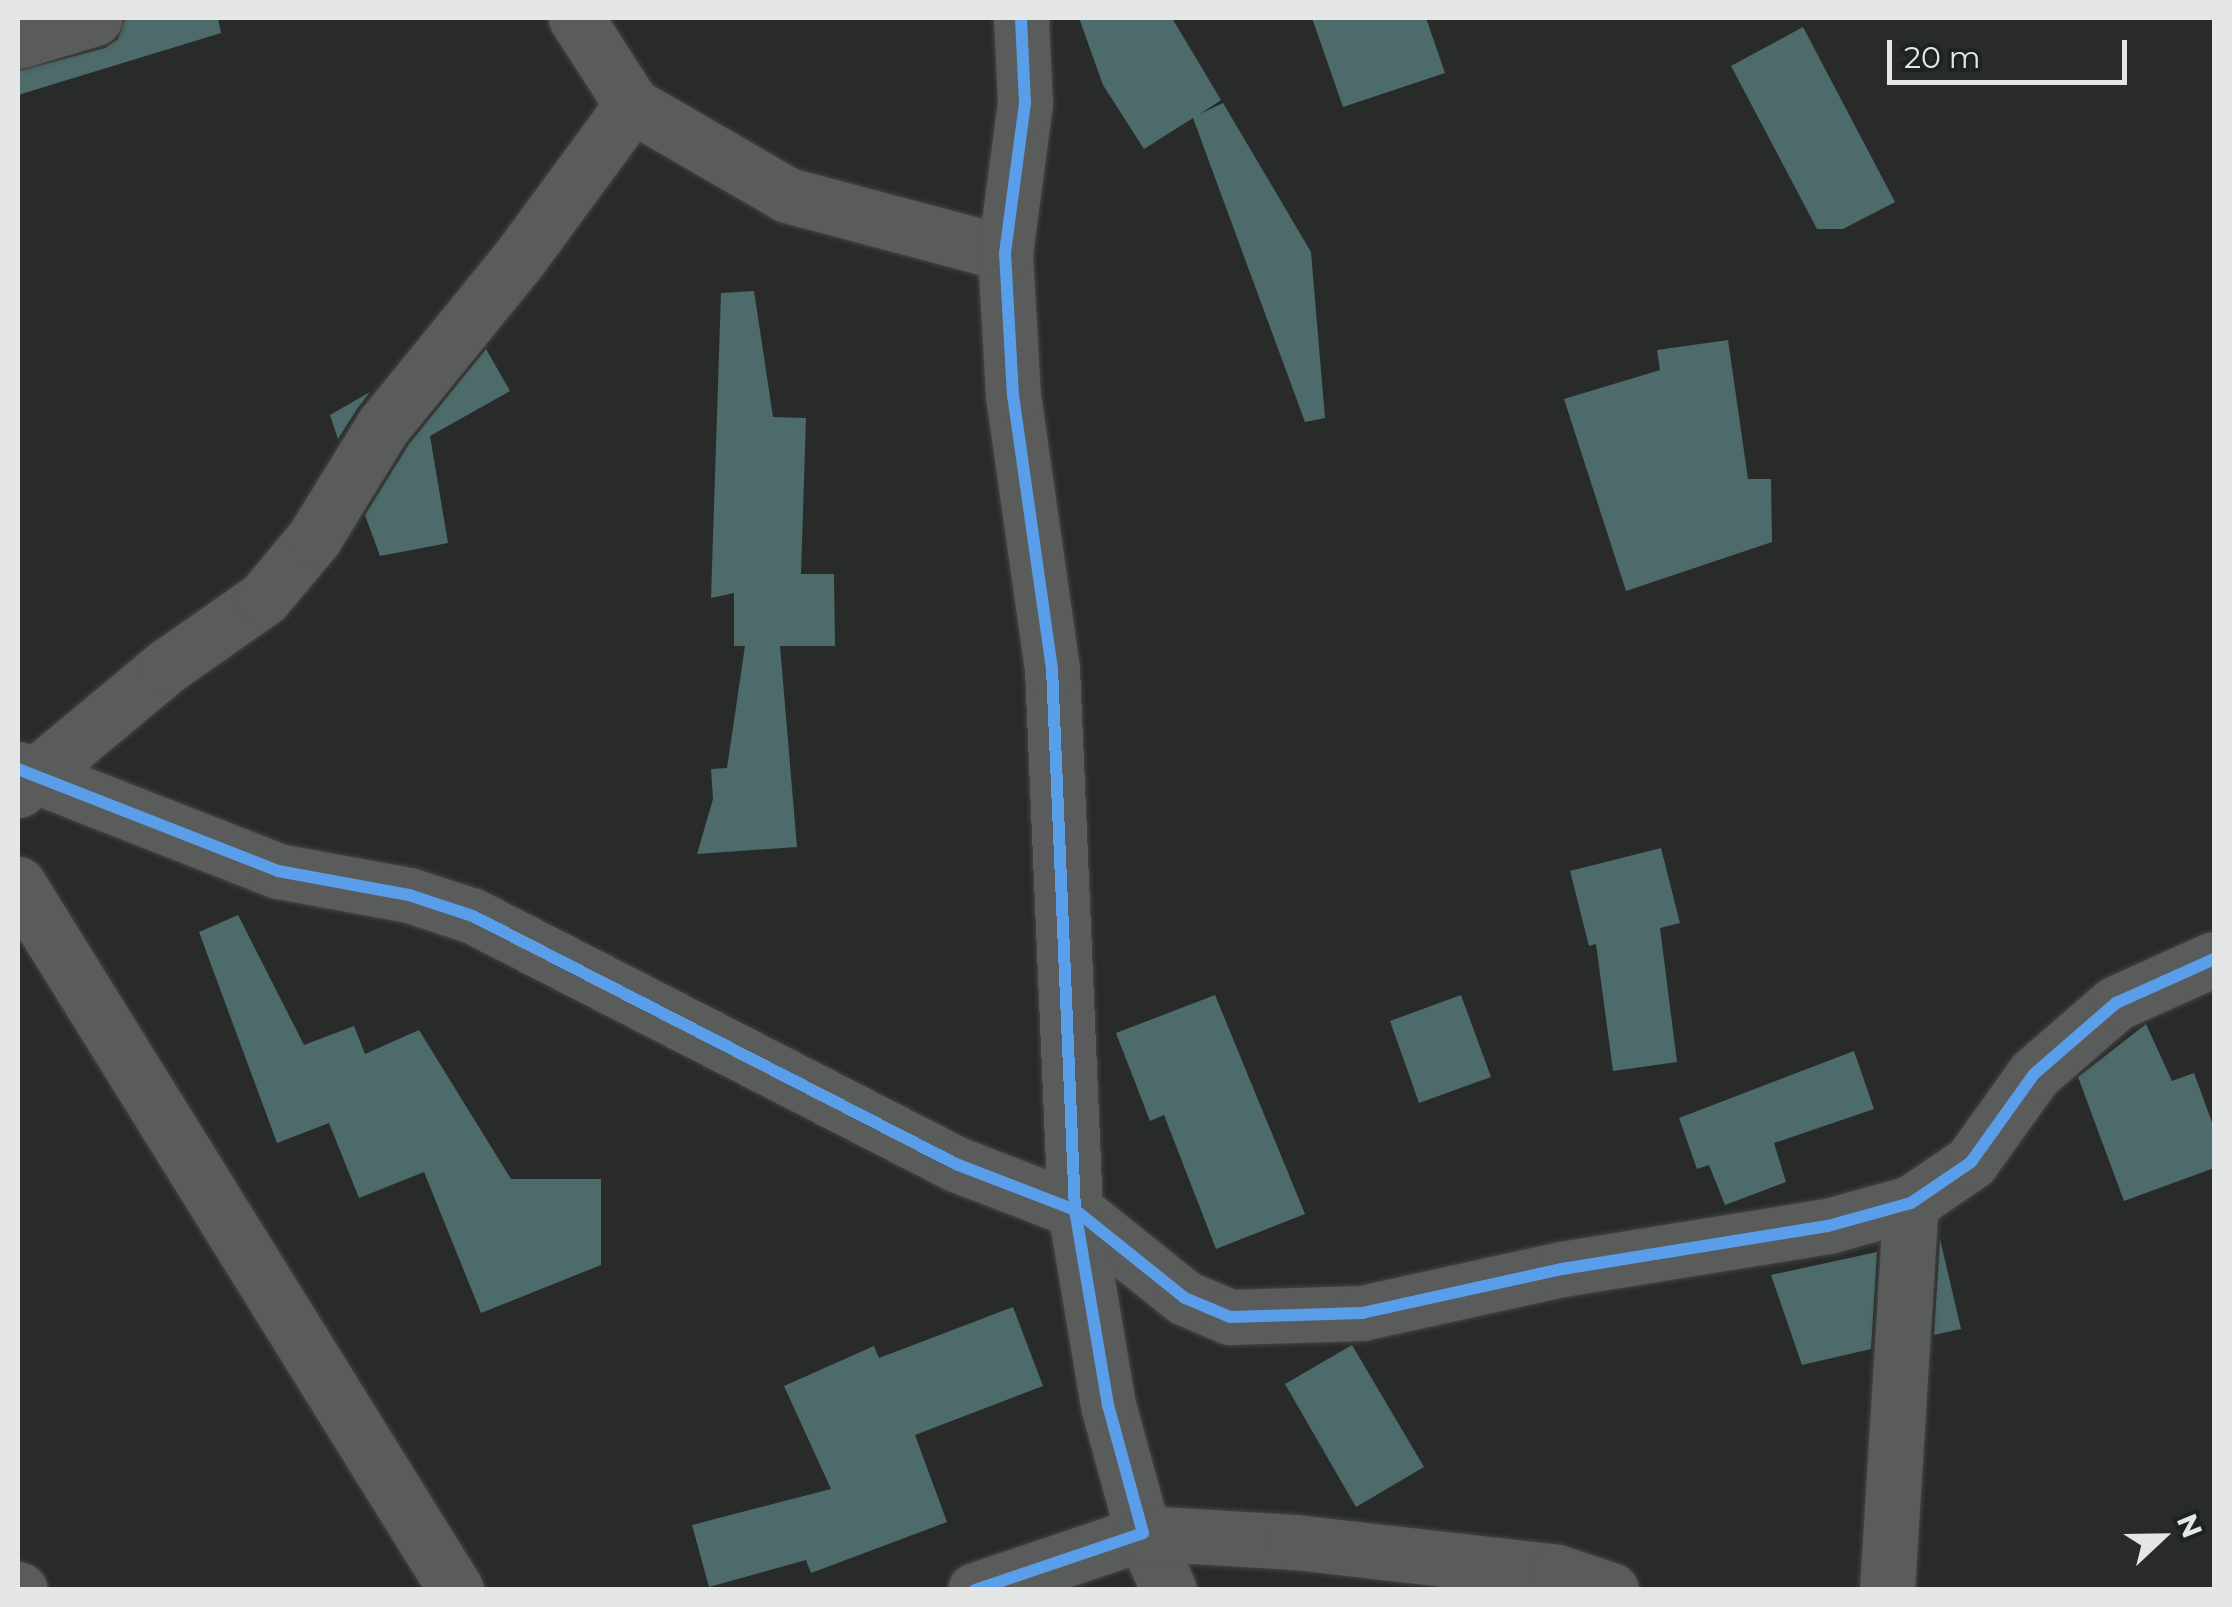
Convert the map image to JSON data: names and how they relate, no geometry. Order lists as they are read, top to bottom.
{
  "scale_bar": "20 m",
  "north": "right"
}
